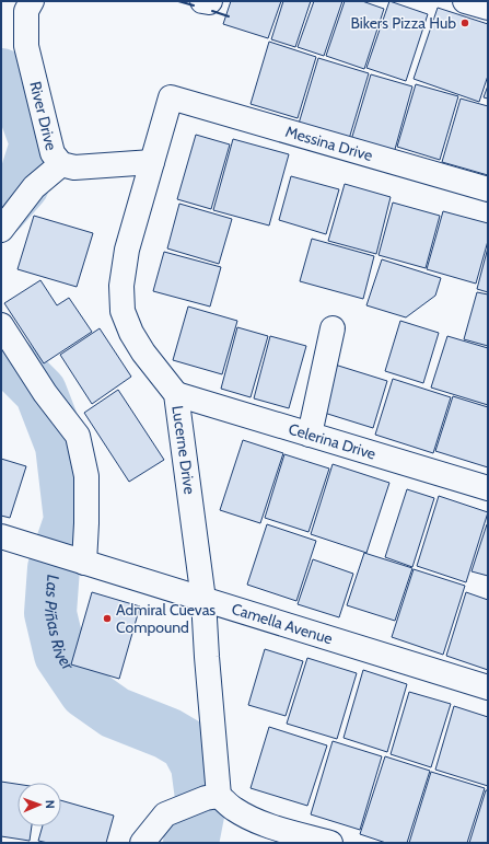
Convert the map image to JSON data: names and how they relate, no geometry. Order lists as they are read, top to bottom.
{
  "streets": {
    "street": [
      "River Drive",
      "Messina Drive",
      "Celerina Drive",
      "Lucerne Drive",
      "Camella Avenue"
    ]
  },
  "crossings": [
    ["River Drive", "Lucerne Drive"],
    ["Messina Drive", "Lucerne Drive"],
    ["Celerina Drive", "Lucerne Drive"],
    ["Lucerne Drive", "Camella Avenue"]
  ],
  "water": ["Las Piñas River"],
  "places": ["Bikers Pizza Hub", "Admiral Cuevas Compound"],
  "north": "right"
}
